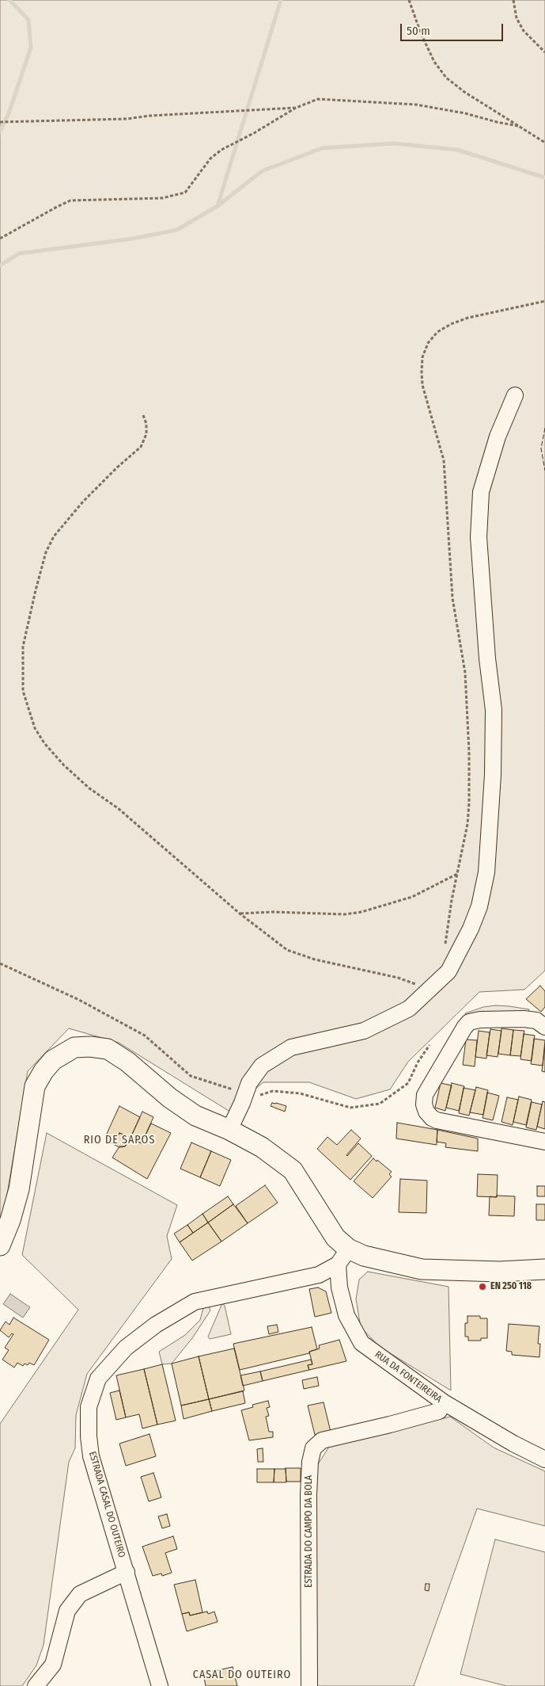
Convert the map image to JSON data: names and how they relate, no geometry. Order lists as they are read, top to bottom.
{
  "streets": {
    "street": ["RUA DA FONTEIREIRA", "ESTRADA CASAL DO OUTEIRO", "ESTRADA DO CAMPO DA BOLA"]
  },
  "crossings": [
    ["RUA DA FONTEIREIRA", "ESTRADA CASAL DO OUTEIRO"],
    ["RUA DA FONTEIREIRA", "ESTRADA DO CAMPO DA BOLA"]
  ],
  "districts": ["RIO DE SAPOS", "CASAL DO OUTEIRO"],
  "places": ["EN 250 118"],
  "scale_bar": "50 m"
}
